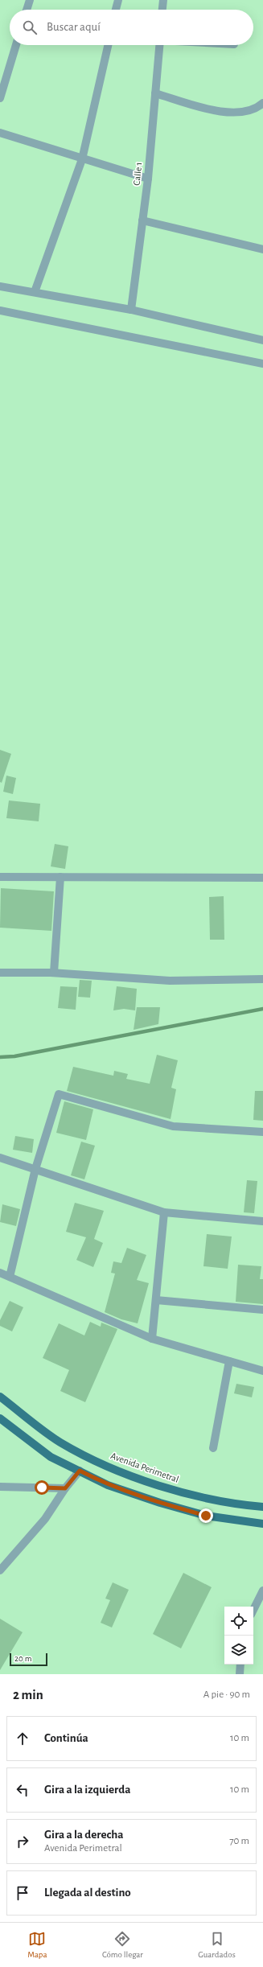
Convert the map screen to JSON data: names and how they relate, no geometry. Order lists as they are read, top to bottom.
{
  "streets": {
    "main road": ["Avenida Perimetral"],
    "street": ["Calle 1"]
  },
  "scale_bar": "20 m",
  "page": {
    "search": "Buscar aquí",
    "scale": "20 m",
    "heading": ["2 min", "A pie · 90 m"],
    "list": [
      ["Continúa", "10 m"],
      ["Gira a la izquierda", "10 m"],
      ["Gira a la derecha", "Avenida Perimetral", "70 m"],
      "Llegada al destino"
    ],
    "nav": ["Mapa", "Cómo llegar", "Guardados"]
  }
}
